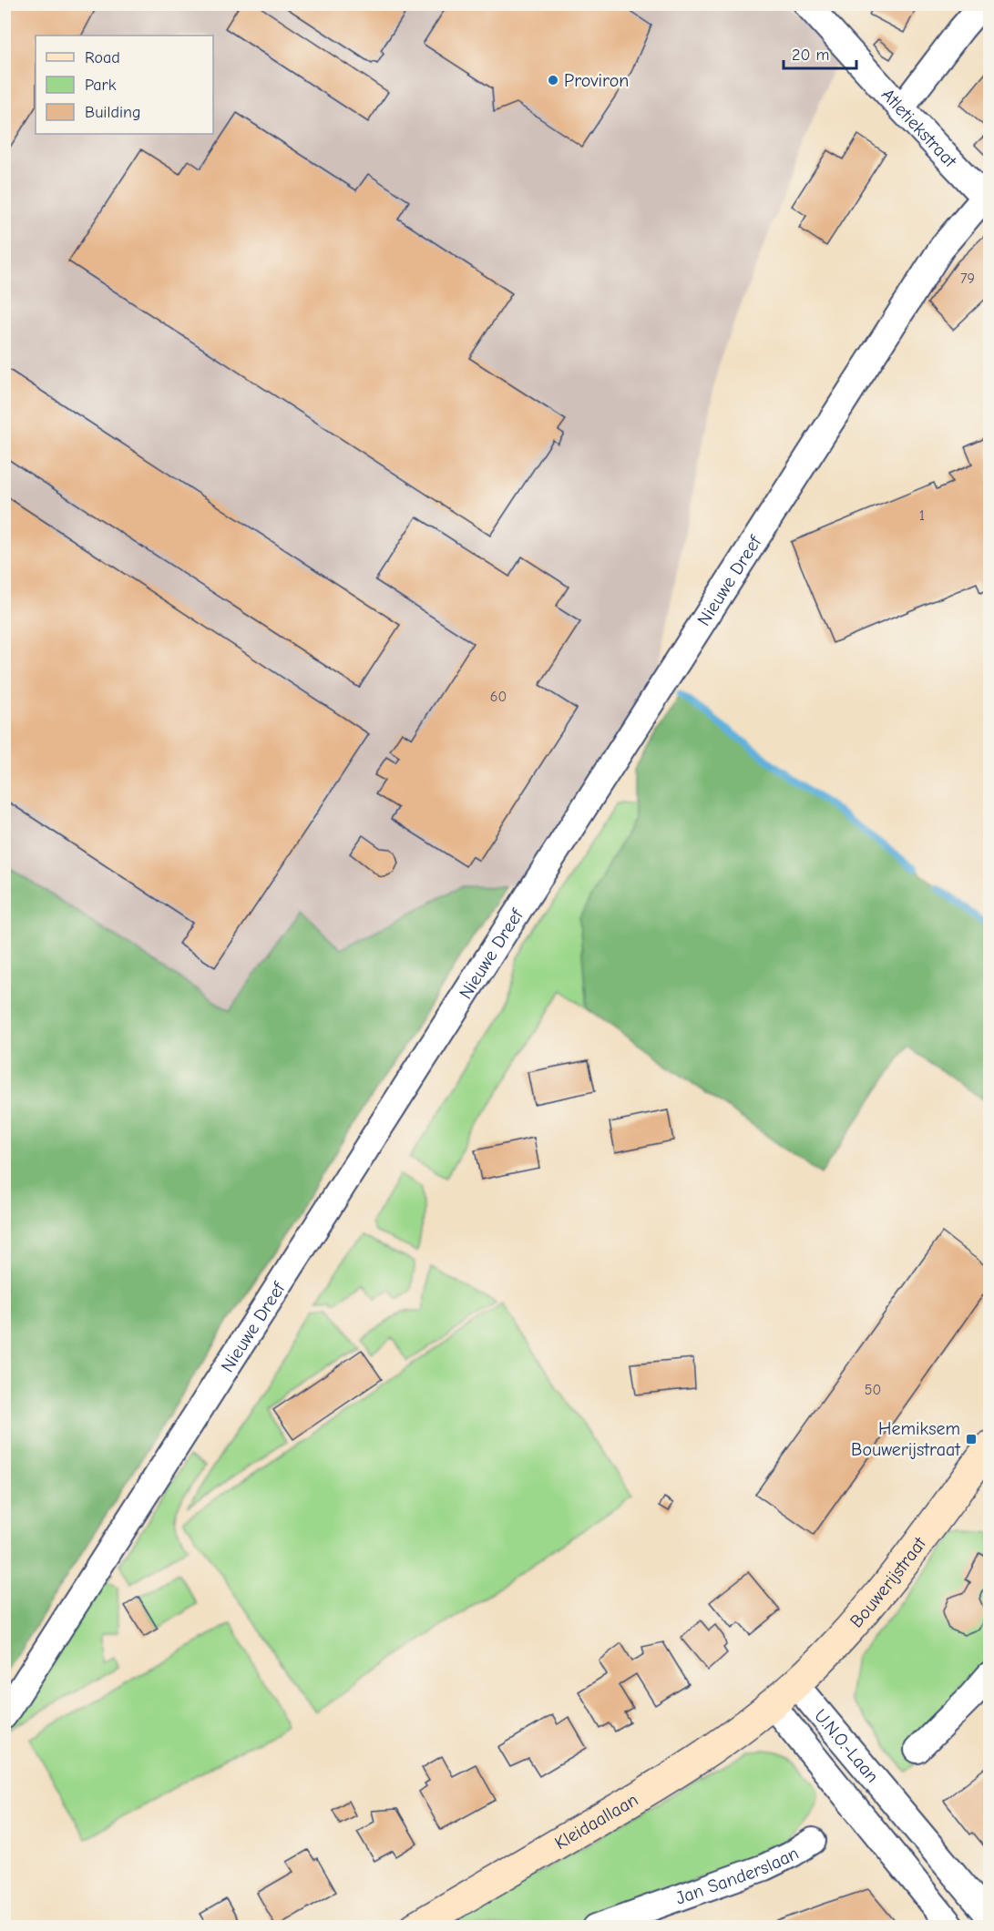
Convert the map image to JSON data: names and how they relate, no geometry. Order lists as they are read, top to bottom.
{
  "streets": {
    "street": [
      "Atletiekstraat",
      "Nieuwe Dreef",
      "Bouwerijstraat",
      "U.N.O.-Laan",
      "Kleidaallaan",
      "Jan Sanderslaan"
    ]
  },
  "crossings": [
    ["Atletiekstraat", "Nieuwe Dreef"],
    ["Bouwerijstraat", "U.N.O.-Laan"],
    ["Bouwerijstraat", "Kleidaallaan"],
    ["U.N.O.-Laan", "Kleidaallaan"]
  ],
  "places": {
    "other": ["Proviron"],
    "transit": ["Hemiksem Bouwerijstraat"]
  },
  "house_numbers": [
    "79",
    "1",
    "60",
    "50"
  ],
  "legend": ["Road", "Park", "Building"],
  "scale_bar": "20 m"
}
